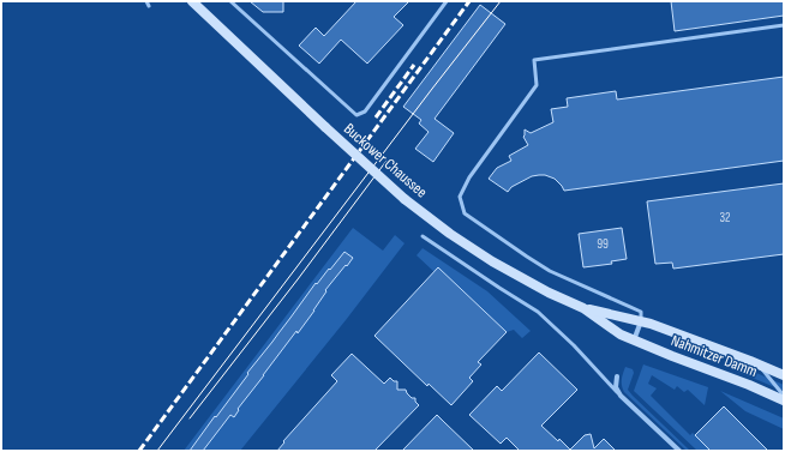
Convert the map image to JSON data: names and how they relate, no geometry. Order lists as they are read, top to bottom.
{
  "streets": {
    "main road": ["Buckower Chaussee", "Nahmitzer Damm"]
  },
  "crossings": [
    ["Buckower Chaussee", "Nahmitzer Damm"]
  ],
  "house_numbers": ["32", "99"]
}
